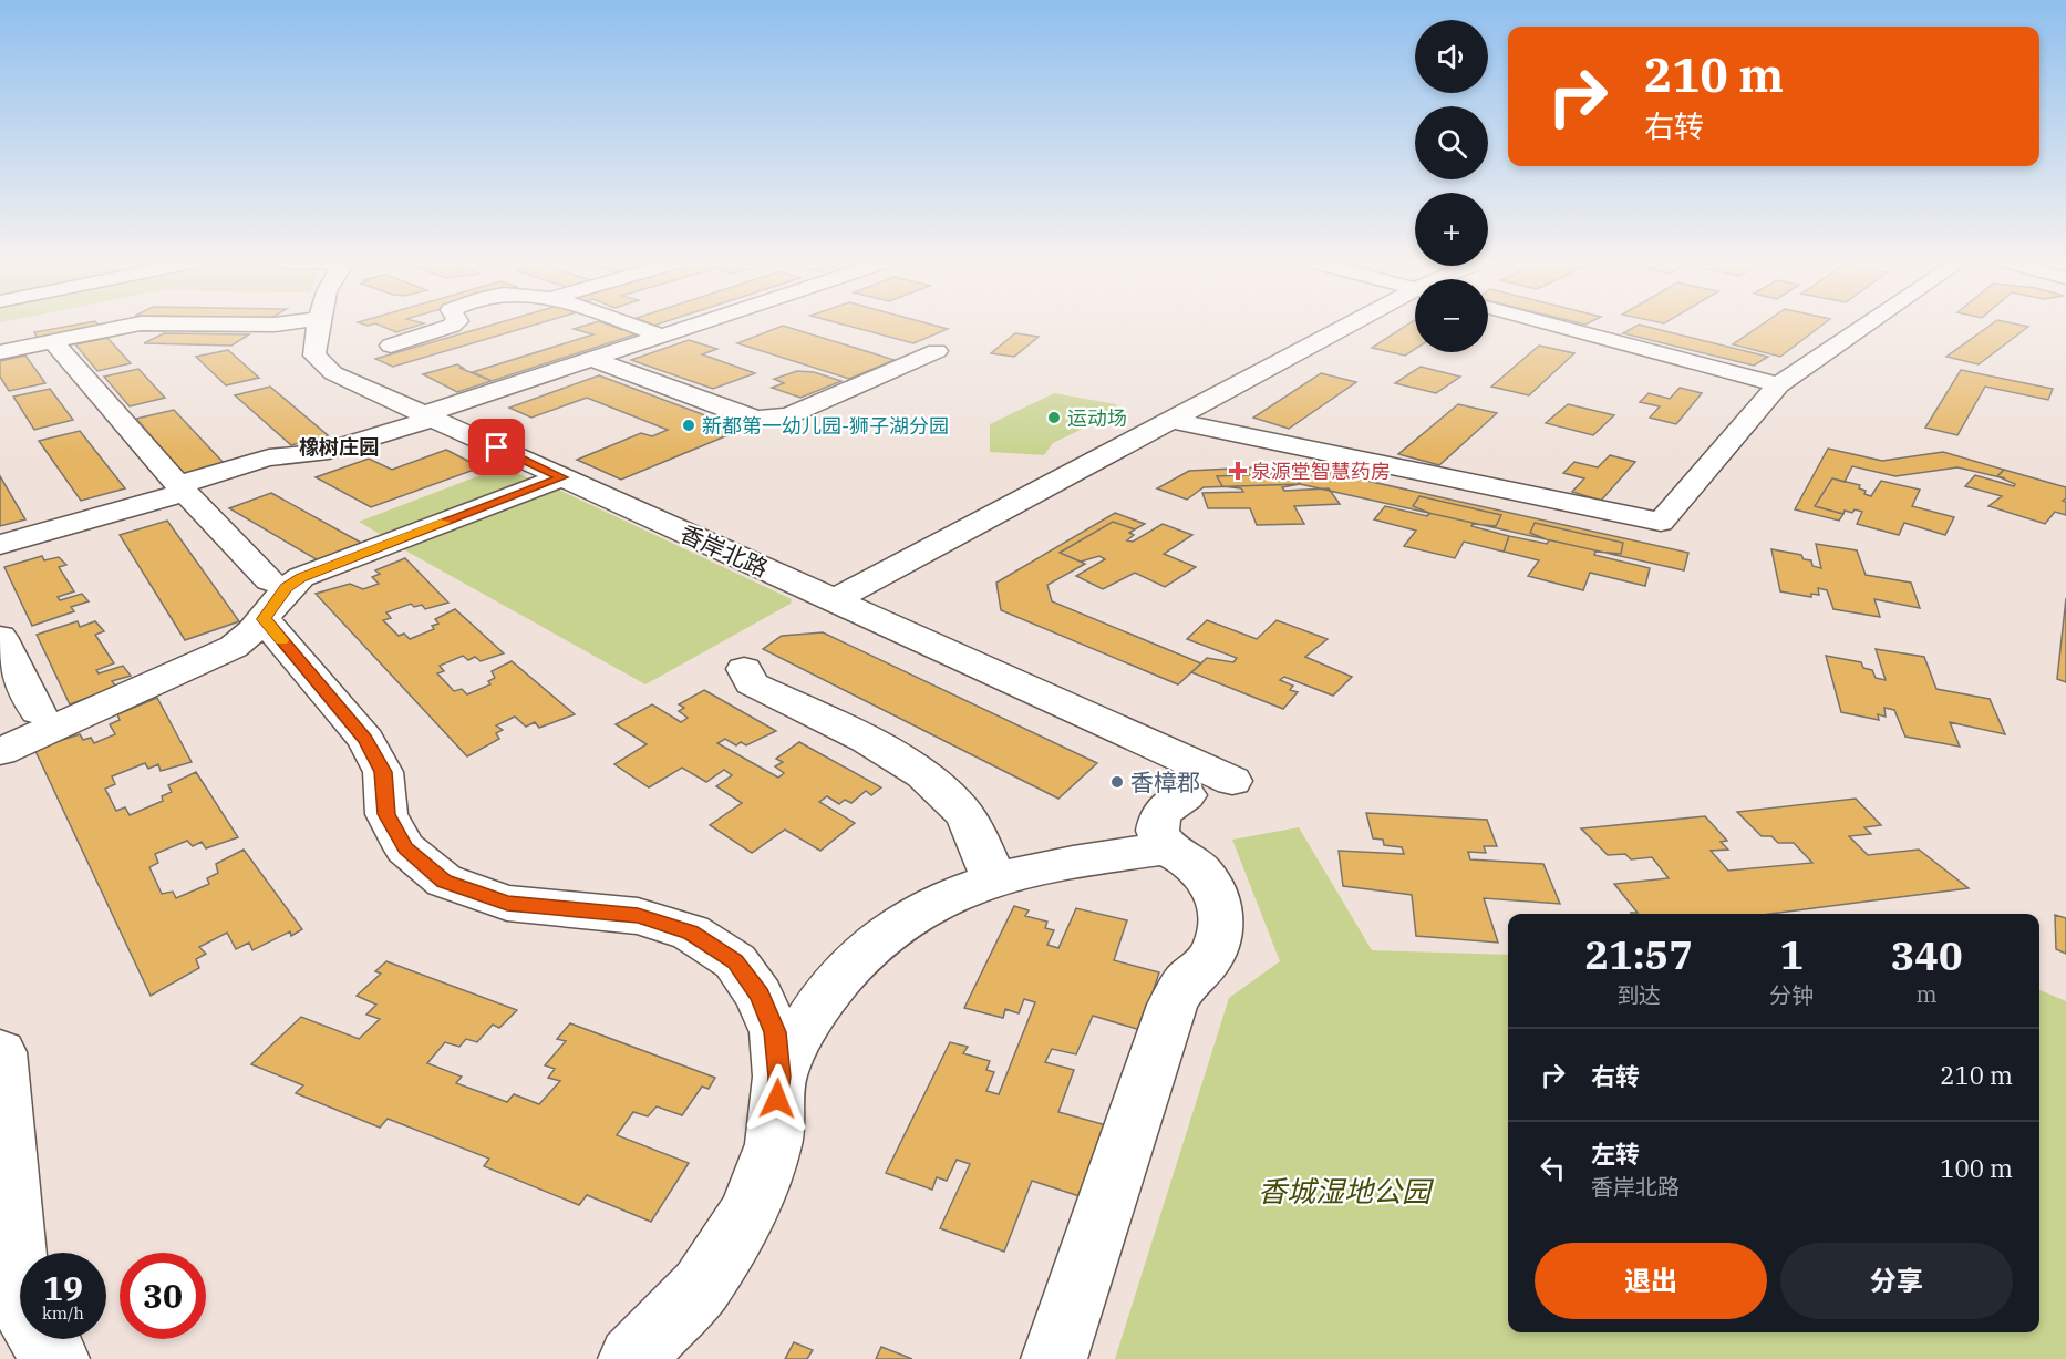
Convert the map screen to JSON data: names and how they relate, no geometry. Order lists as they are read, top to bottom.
{
  "streets": {
    "street": ["香岸北路"]
  },
  "districts": ["橡树庄园"],
  "parks": ["香城湿地公园"],
  "places": {
    "other": ["运动场", "新都第一幼儿园-狮子湖分园", "香樟郡"],
    "health": ["泉源堂智慧药房"]
  },
  "page": {
    "map_buttons": ["+", "−"],
    "turn": ["210 m", "右转"],
    "eta": [
      "21:57",
      "到达",
      "1",
      "分钟",
      "340",
      "m"
    ],
    "list": [
      {
        "name": "右转",
        "value": "210 m"
      },
      {
        "name": "左转",
        "note": "香岸北路",
        "value": "100 m"
      }
    ],
    "buttons": ["退出", "分享"],
    "speed": "19 km/h",
    "limit": "30"
  }
}
